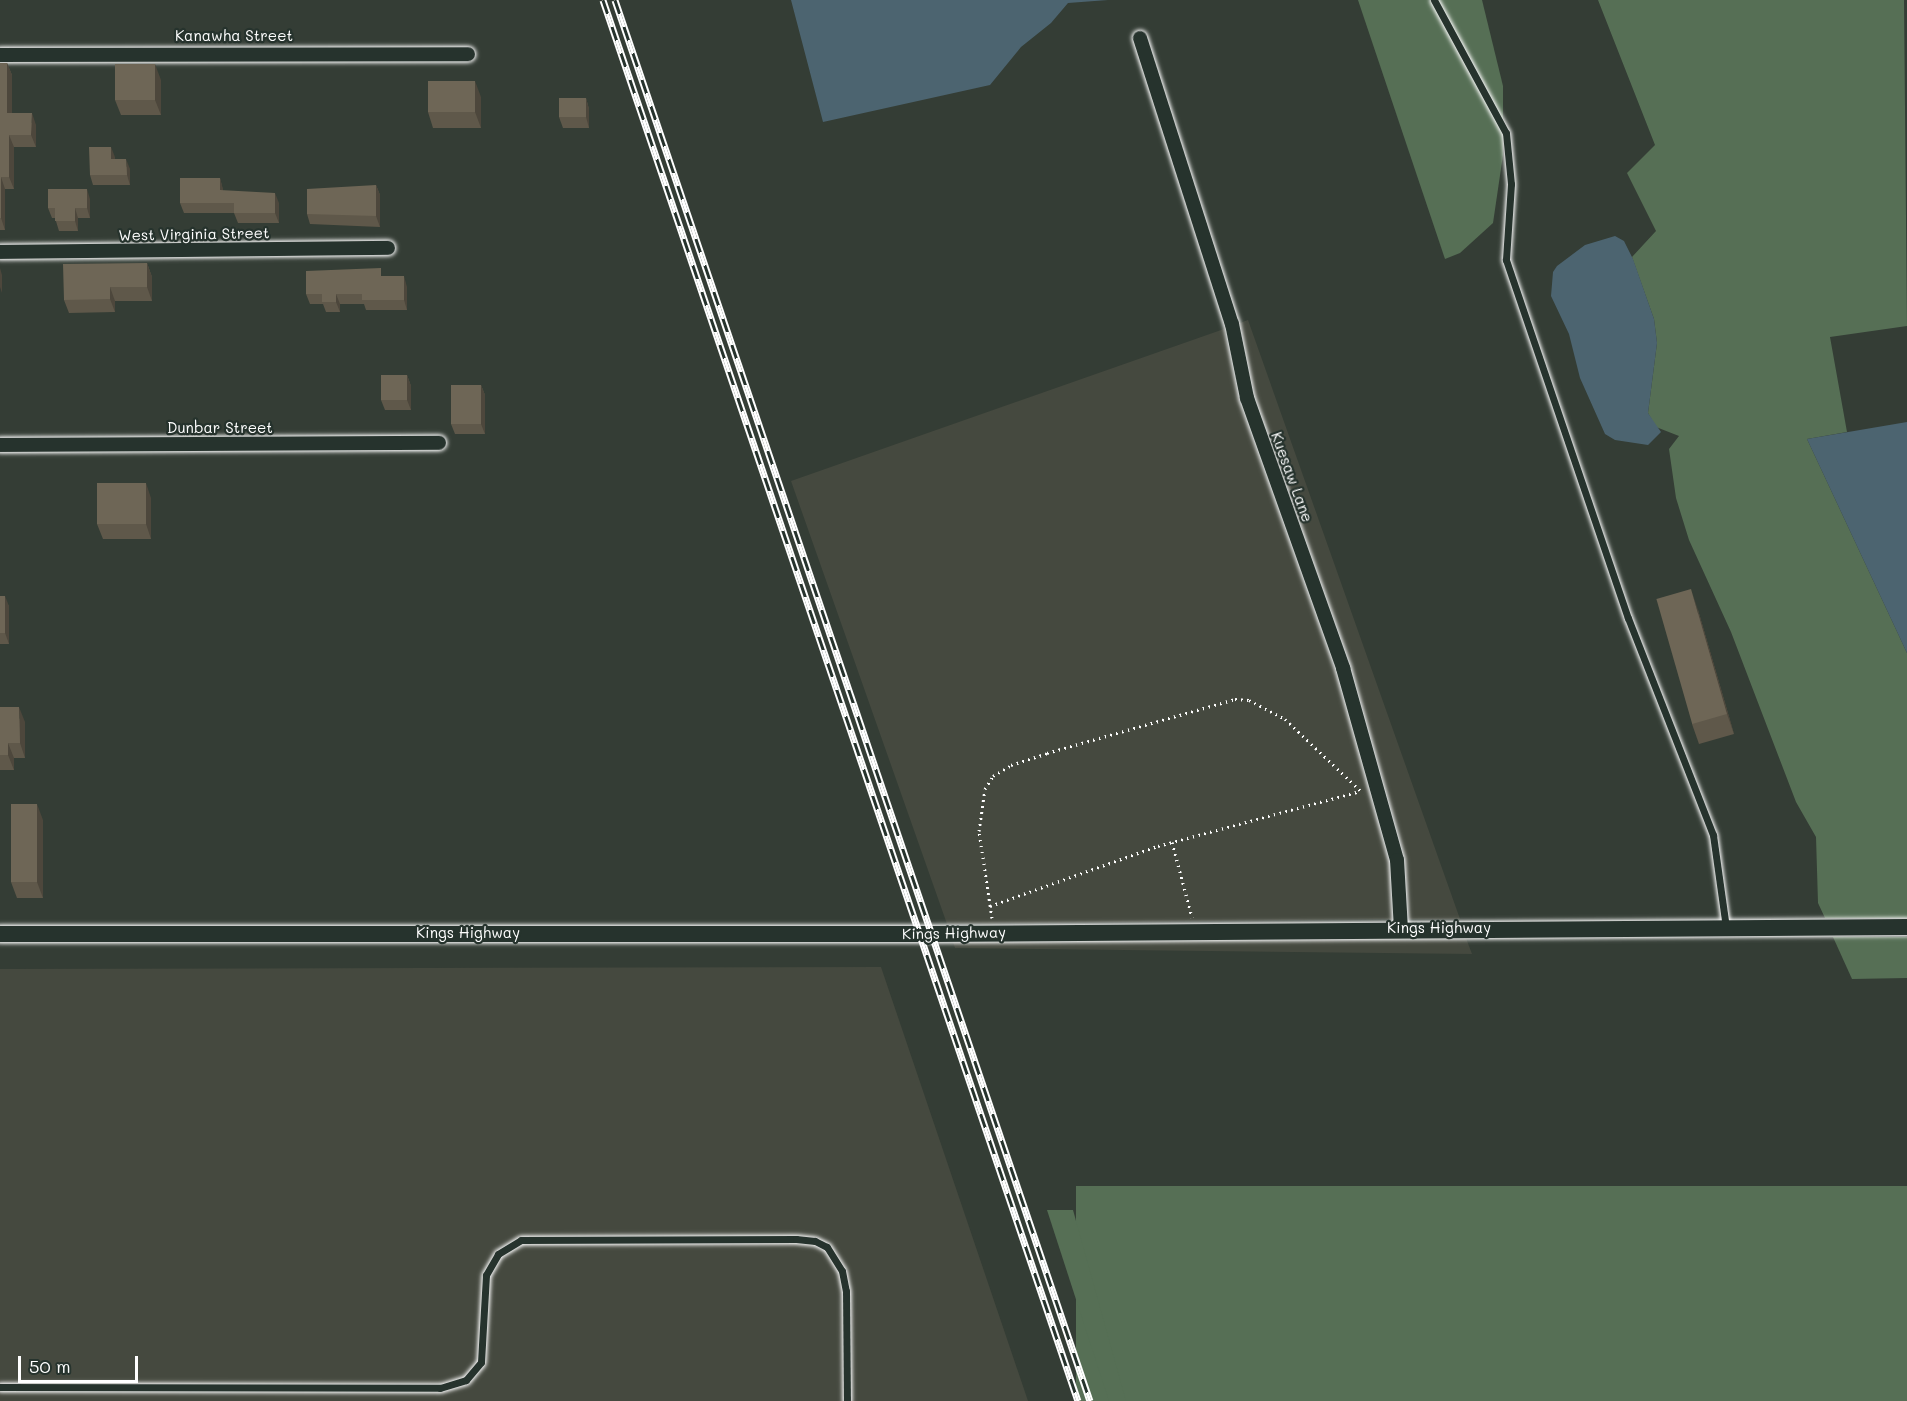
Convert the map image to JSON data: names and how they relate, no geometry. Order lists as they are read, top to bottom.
{
  "streets": {
    "street": [
      "Kanawha Street",
      "West Virginia Street",
      "Dunbar Street",
      "Kuesaw Lane",
      "Kings Highway"
    ]
  },
  "crossings": [
    ["Kuesaw Lane", "Kings Highway"]
  ],
  "scale_bar": "50 m"
}
